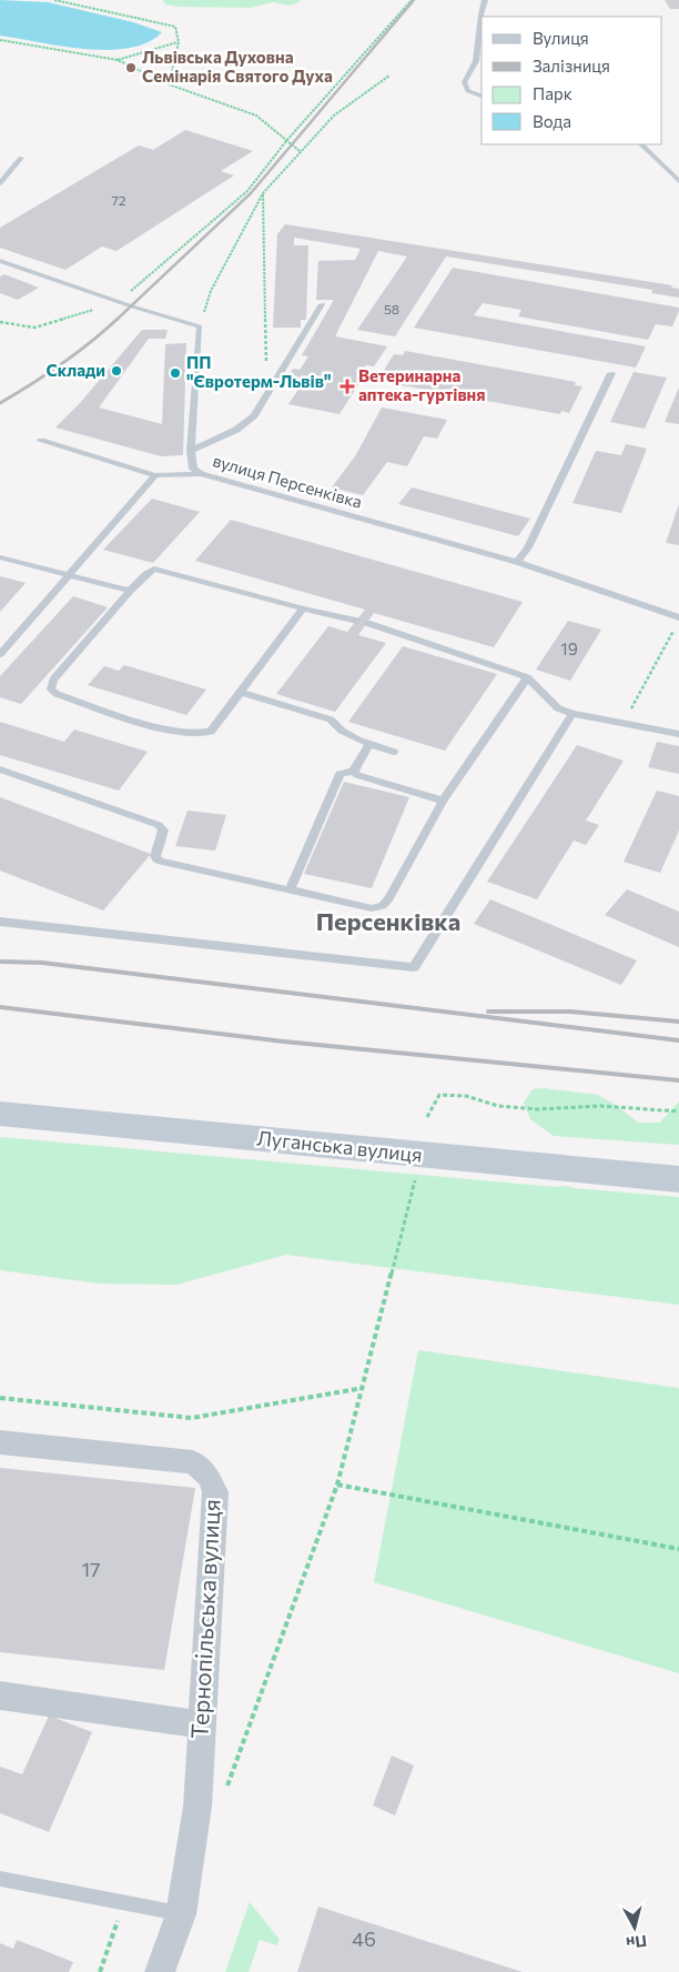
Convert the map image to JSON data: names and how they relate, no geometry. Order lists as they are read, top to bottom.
{
  "streets": {
    "main road": ["Луганська вулиця"],
    "street": ["Тернопільська вулиця"],
    "lane": ["вулиця Персенківка"]
  },
  "districts": ["Персенківка"],
  "places": {
    "other": ["Львівська Духовна Семінарія Святого Духа", "Склади", "ПП \"Євротерм-Львів\""],
    "health": ["Ветеринарна аптека-гуртівня"]
  },
  "house_numbers": [
    "72",
    "58",
    "19",
    "17",
    "46"
  ],
  "legend": [
    "Вулиця",
    "Залізниця",
    "Парк",
    "Вода"
  ],
  "north": "bottom"
}
